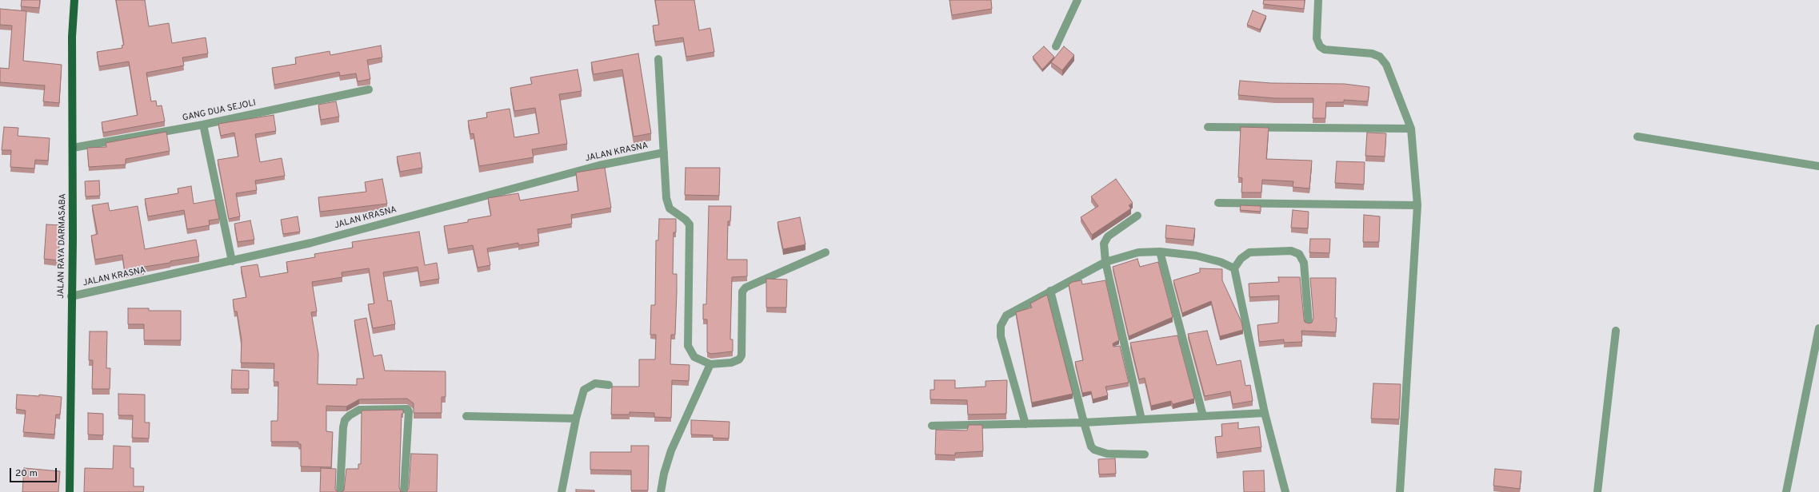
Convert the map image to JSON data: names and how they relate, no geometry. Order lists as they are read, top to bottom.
{
  "streets": {
    "main road": ["JALAN RAYA DARMASABA"],
    "street": ["GANG DUA SEJOLI", "JALAN KRASNA"]
  },
  "crossings": [
    ["GANG DUA SEJOLI", "JALAN RAYA DARMASABA"],
    ["JALAN KRASNA", "JALAN RAYA DARMASABA"]
  ],
  "scale_bar": "20 m"
}
